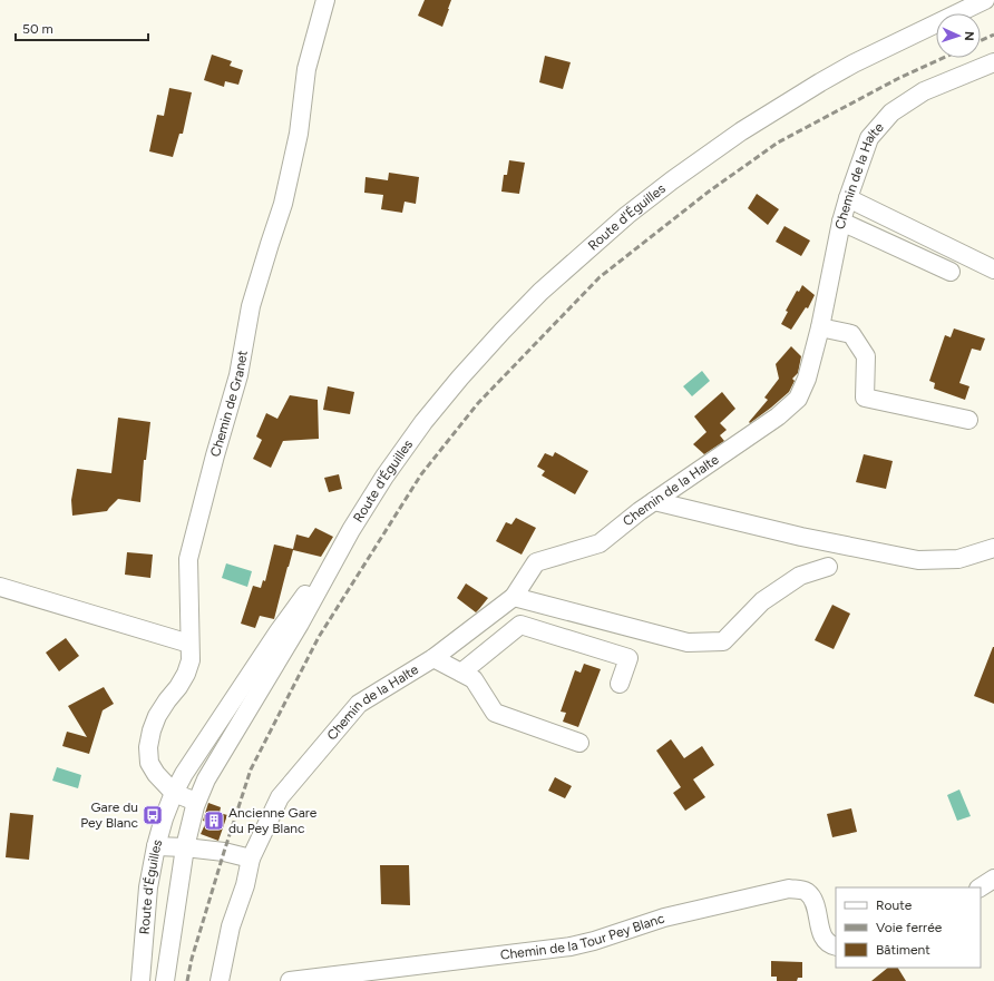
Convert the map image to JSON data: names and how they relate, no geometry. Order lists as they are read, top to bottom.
{
  "streets": {
    "street": [
      "Chemin de la Halte",
      "Route d'Éguilles",
      "Chemin de Granet",
      "Chemin de la Tour Pey Blanc"
    ]
  },
  "crossings": [
    ["Route d'Éguilles", "Chemin de Granet"]
  ],
  "places": {
    "bus stop": ["Gare du Pey Blanc"],
    "building": ["Ancienne Gare du Pey Blanc"]
  },
  "legend": ["Route", "Voie ferrée", "Bâtiment"],
  "scale_bar": "50 m",
  "north": "right"
}
